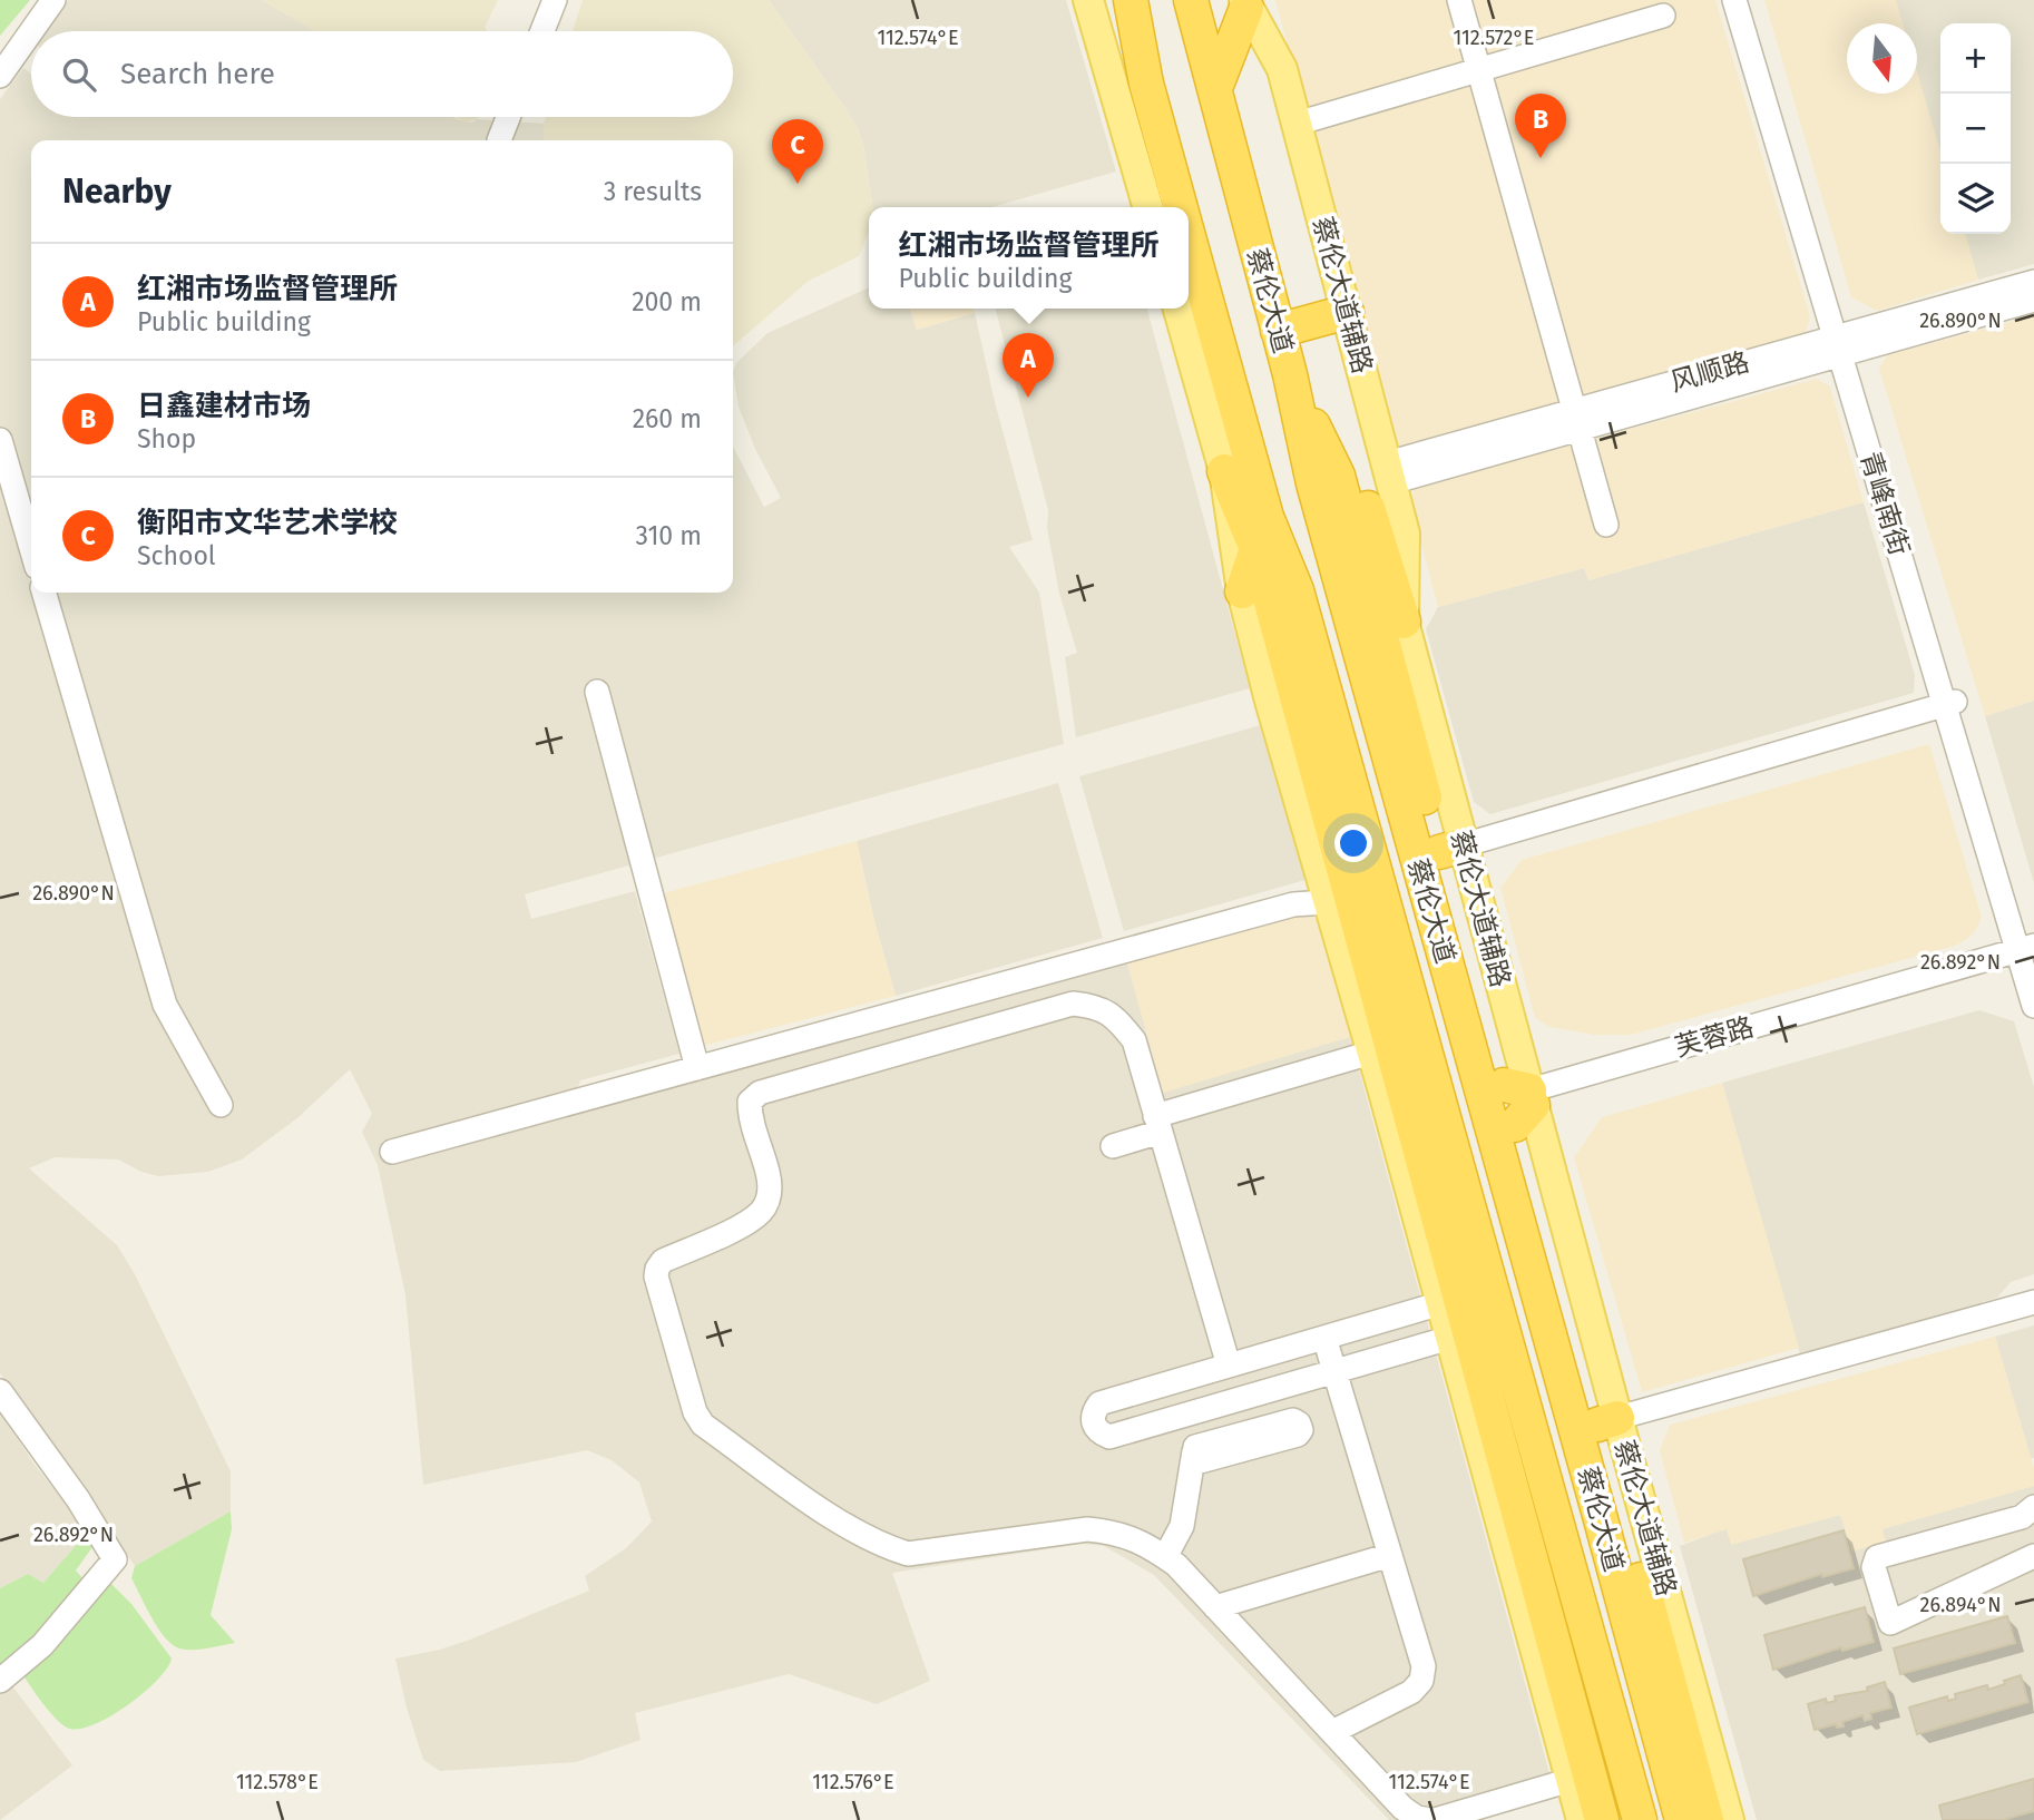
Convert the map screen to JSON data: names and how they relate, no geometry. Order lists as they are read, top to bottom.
{
  "streets": {
    "highway": ["蔡伦大道"],
    "main road": ["蔡伦大道辅路"],
    "street": ["风顺路", "青峰南街", "芙蓉路"]
  },
  "crossings": [
    ["蔡伦大道辅路", "风顺路"],
    ["风顺路", "青峰南街"],
    ["青峰南街", "芙蓉路"]
  ],
  "north": "bottom",
  "page": {
    "map_buttons": ["+", "−"],
    "search": "Search here",
    "pins": ["B", "C", "A"],
    "heading": ["Nearby", "3 results"],
    "popup": ["红湘市场监督管理所", "Public building"],
    "list": [
      {
        "mark": "A",
        "name": "红湘市场监督管理所",
        "note": "Public building",
        "value": "200 m"
      },
      {
        "mark": "B",
        "name": "日鑫建材市场",
        "note": "Shop",
        "value": "260 m"
      },
      {
        "mark": "C",
        "name": "衡阳市文华艺术学校",
        "note": "School",
        "value": "310 m"
      }
    ]
  },
  "coordinates": [
    "112.574°E",
    "112.572°E",
    "26.890°N",
    "26.892°N",
    "26.894°N",
    "112.578°E",
    "112.576°E"
  ]
}
